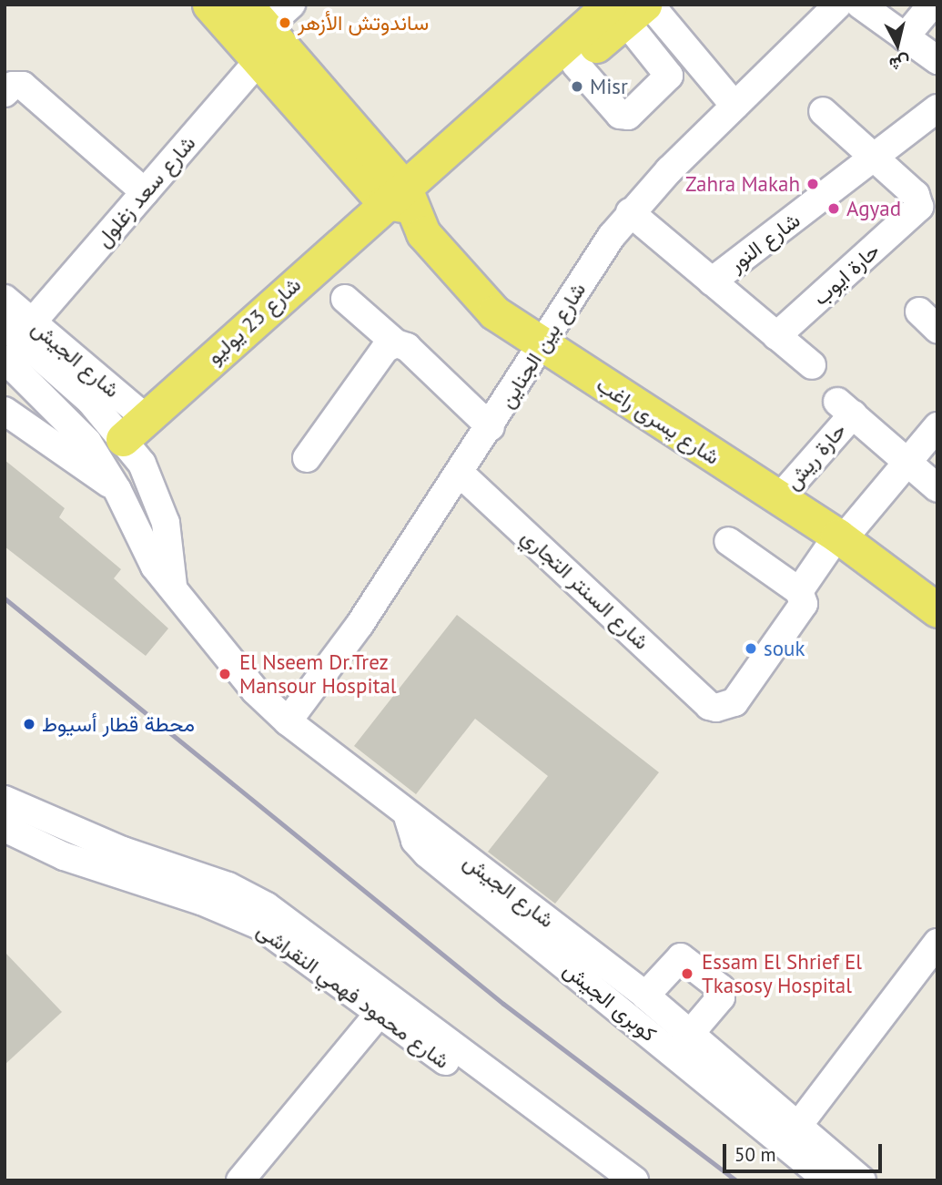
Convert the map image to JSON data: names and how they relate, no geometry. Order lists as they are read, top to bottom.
{
  "streets": {
    "main road": ["شارع 23 يوليو", "شارع يسرى راغب"],
    "street": [
      "شارع سعد زغلول",
      "شارع النور",
      "حارة ايوب",
      "شارع بين الجناين",
      "شارع الجيش",
      "حارة ريش",
      "شارع السنتر التجاري",
      "شارع محمود فهمي النقراشى",
      "كوبرى الجيش"
    ]
  },
  "crossings": [
    ["شارع سعد زغلول", "شارع الجيش"],
    ["شارع سعد زغلول", "شارع يسرى راغب"],
    ["شارع النور", "حارة ايوب"],
    ["شارع 23 يوليو", "شارع الجيش"],
    ["شارع 23 يوليو", "شارع يسرى راغب"],
    ["شارع بين الجناين", "شارع الجيش"],
    ["شارع بين الجناين", "شارع يسرى راغب"],
    ["شارع بين الجناين", "شارع السنتر التجاري"],
    ["شارع الجيش", "كوبرى الجيش"],
    ["شارع يسرى راغب", "حارة ريش"]
  ],
  "places": [
    "ساندوتش الأزهر",
    "Misr",
    "Zahra Makah",
    "Agyad",
    "souk",
    "El Nseem Dr.Trez Mansour Hospital",
    "محطة قطار أسيوط",
    "Essam El Shrief El Tkasosy Hospital"
  ],
  "scale_bar": "50 m",
  "north": "bottom"
}
